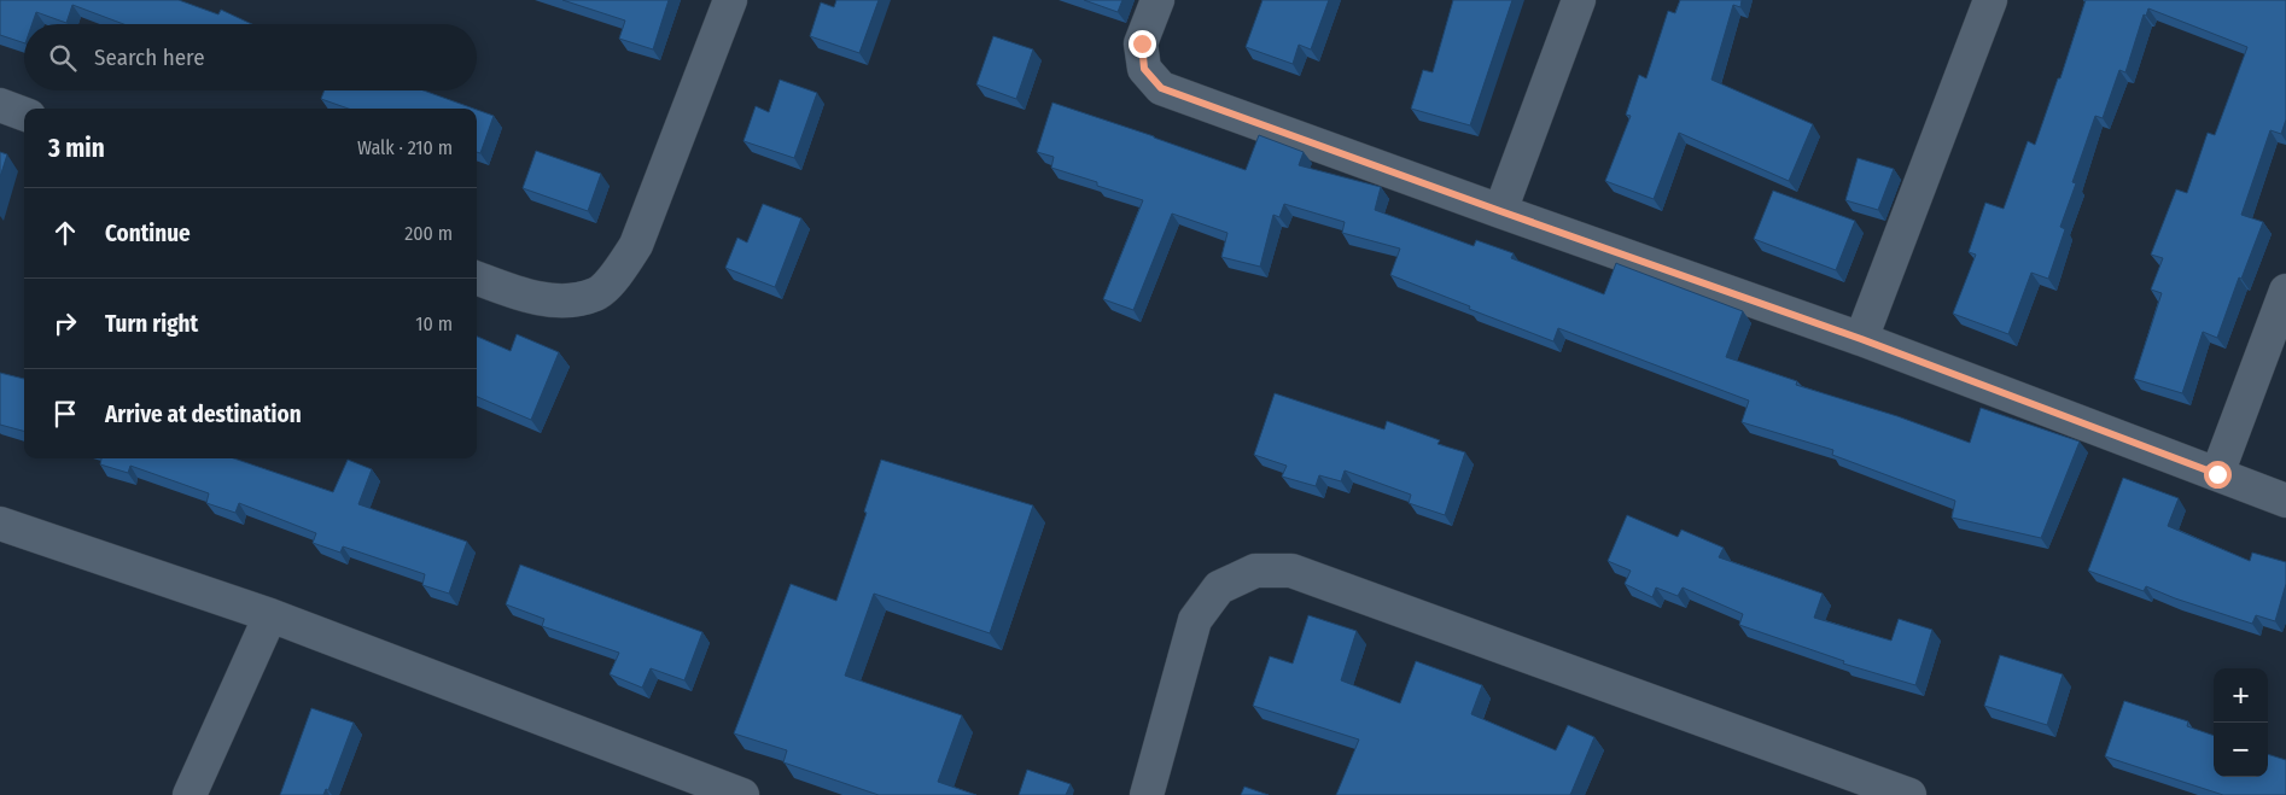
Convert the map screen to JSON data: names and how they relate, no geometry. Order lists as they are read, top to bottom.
{
  "page": {
    "search": "Search here",
    "heading": ["3 min", "Walk · 210 m"],
    "list": [
      ["Continue", "200 m"],
      ["Turn right", "10 m"],
      "Arrive at destination"
    ],
    "map_buttons": ["+", "−"]
  }
}
